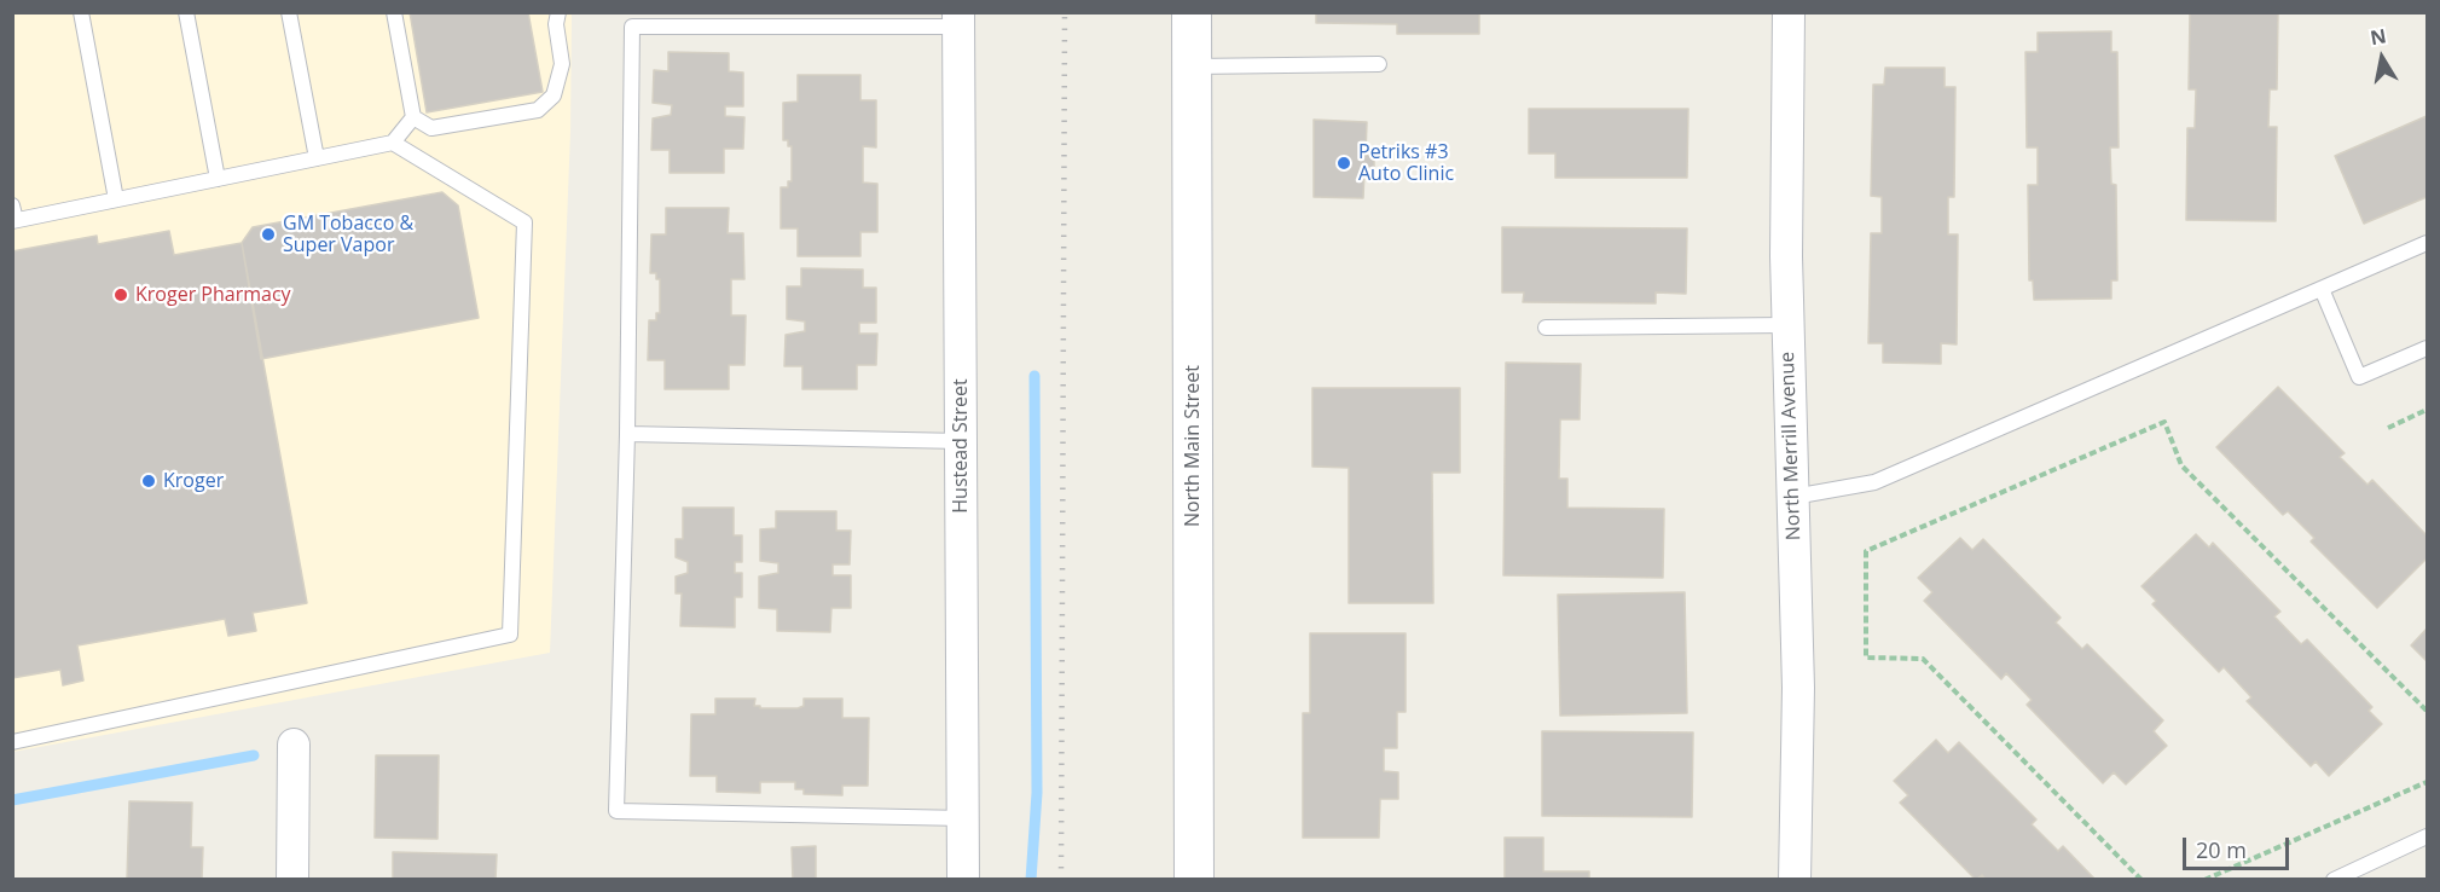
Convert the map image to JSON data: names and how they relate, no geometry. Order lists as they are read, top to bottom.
{
  "streets": {
    "street": ["Hustead Street", "North Main Street", "North Merrill Avenue"]
  },
  "places": [
    "Petriks #3 Auto Clinic",
    "GM Tobacco & Super Vapor",
    "Kroger Pharmacy",
    "Kroger"
  ],
  "scale_bar": "20 m",
  "north": "top"
}
